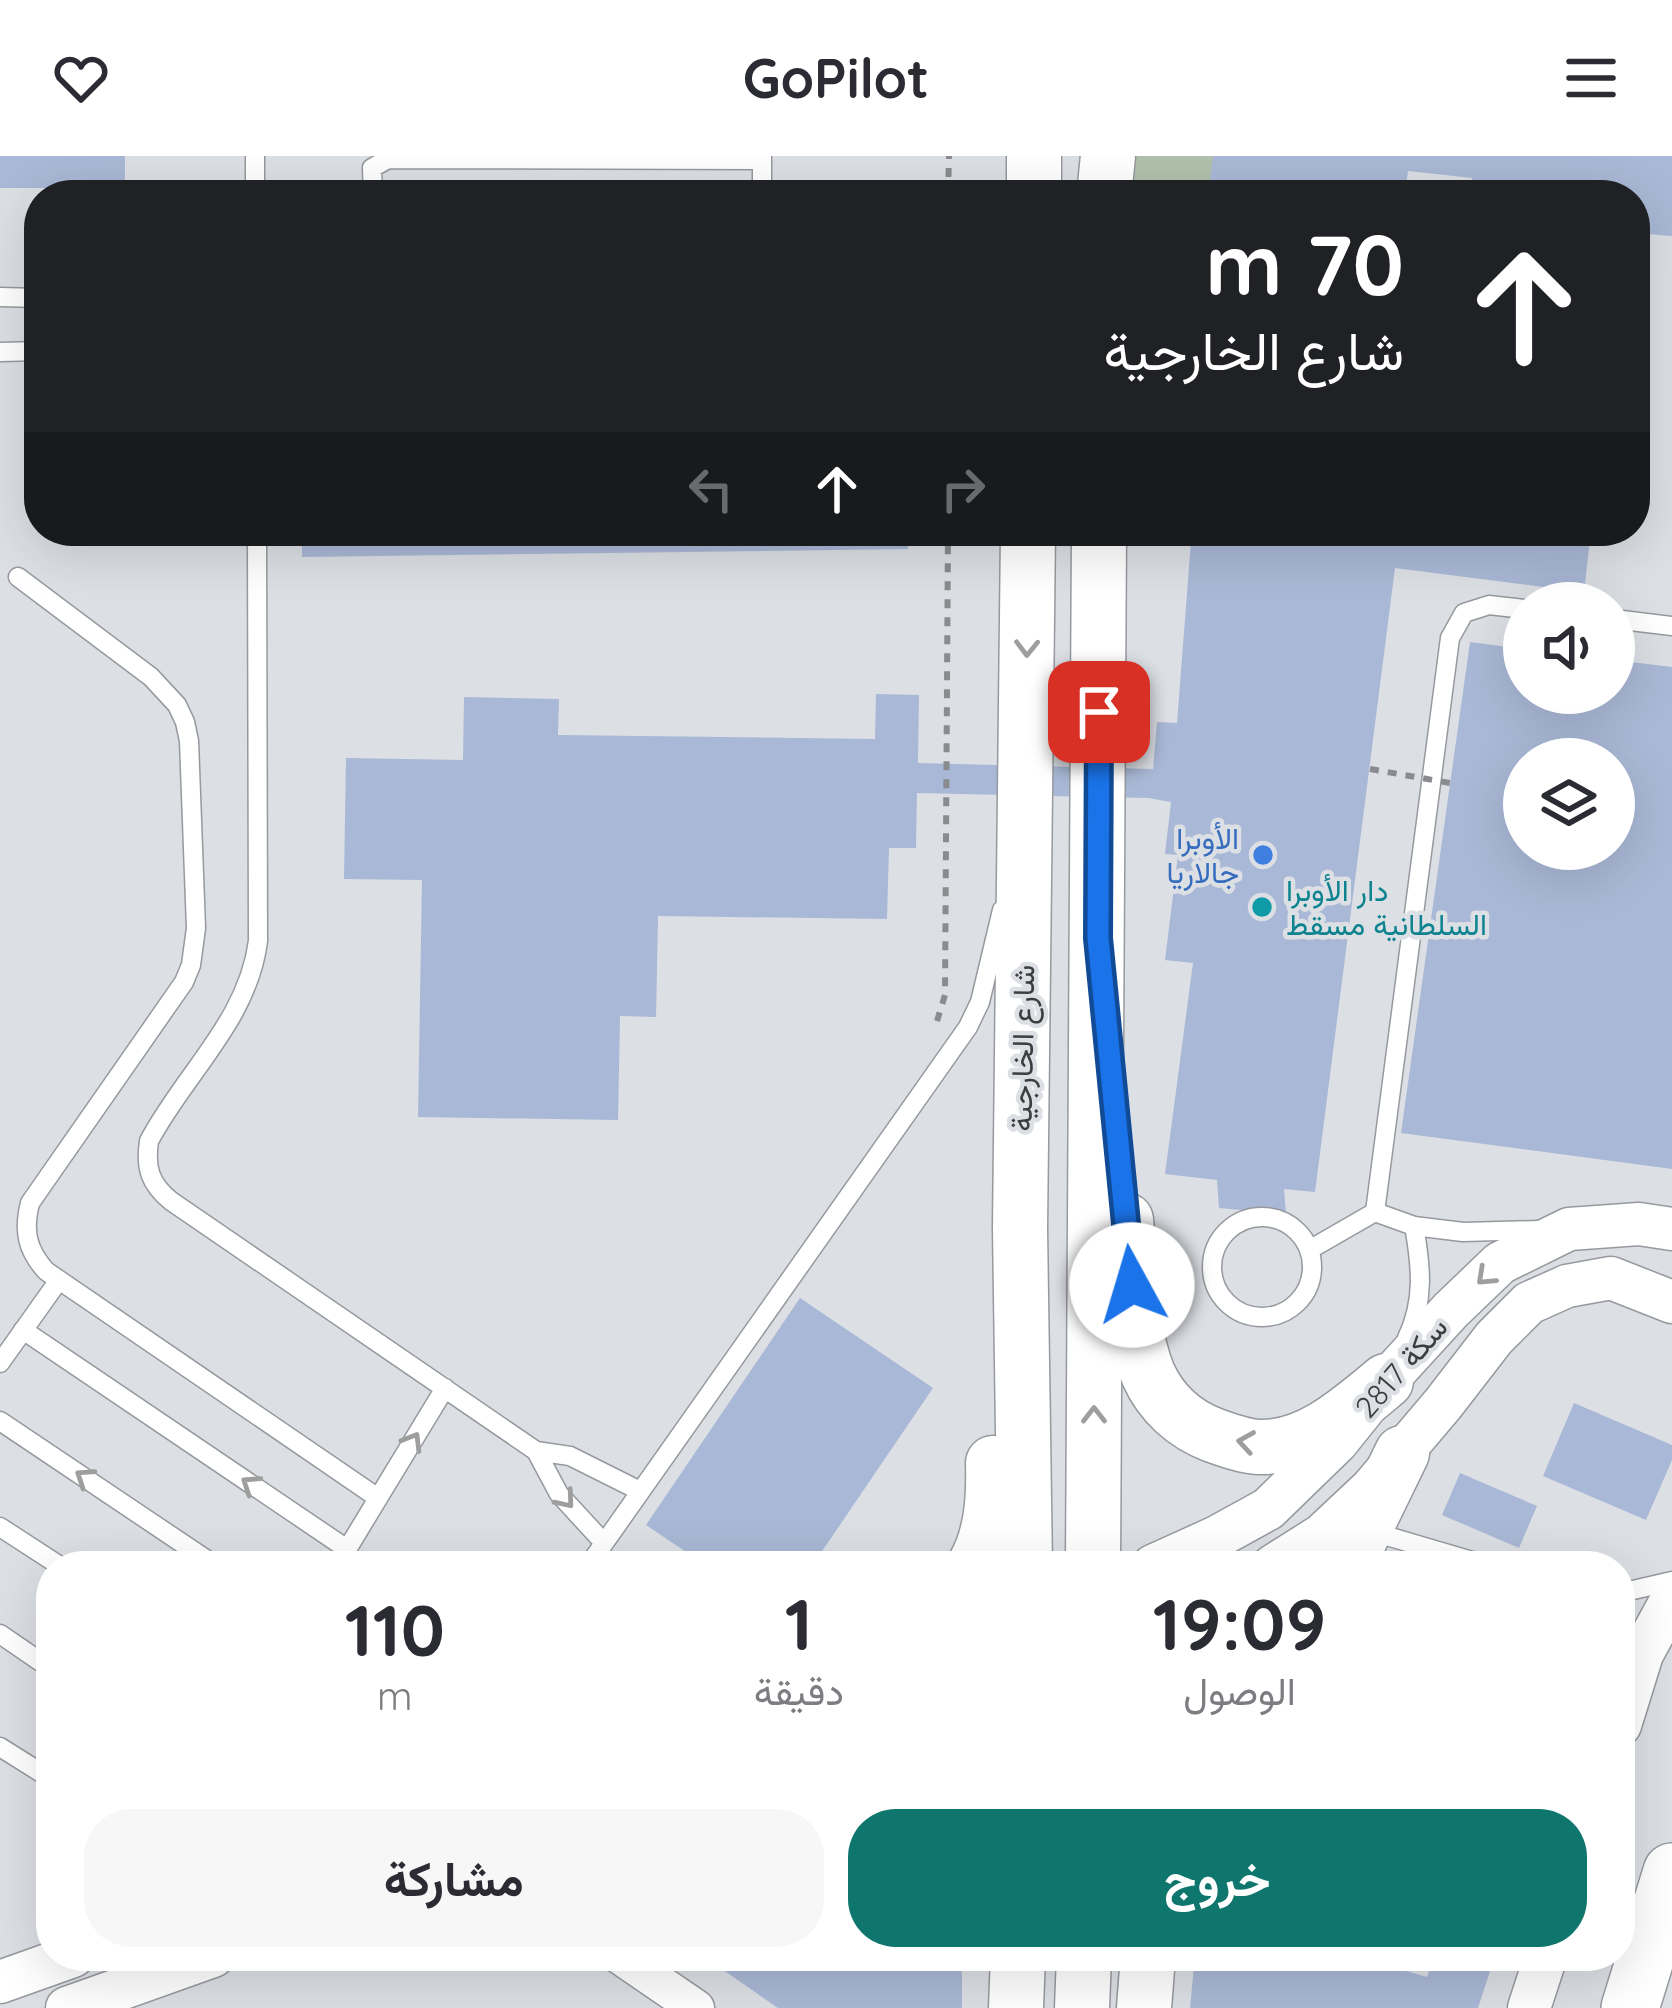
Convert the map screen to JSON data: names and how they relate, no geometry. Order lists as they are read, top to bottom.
{
  "streets": {
    "main road": ["شارع الخارجية"],
    "street": ["سكة 2817"]
  },
  "places": ["الأوبرا جالاريا", "دار الأوبرا السلطانية مسقط"],
  "page": {
    "header": "GoPilot",
    "turn": ["70 m", "شارع الخارجية"],
    "eta": [
      "19:09",
      "الوصول",
      "1",
      "دقيقة",
      "110",
      "m"
    ],
    "buttons": ["خروج", "مشاركة"]
  }
}
